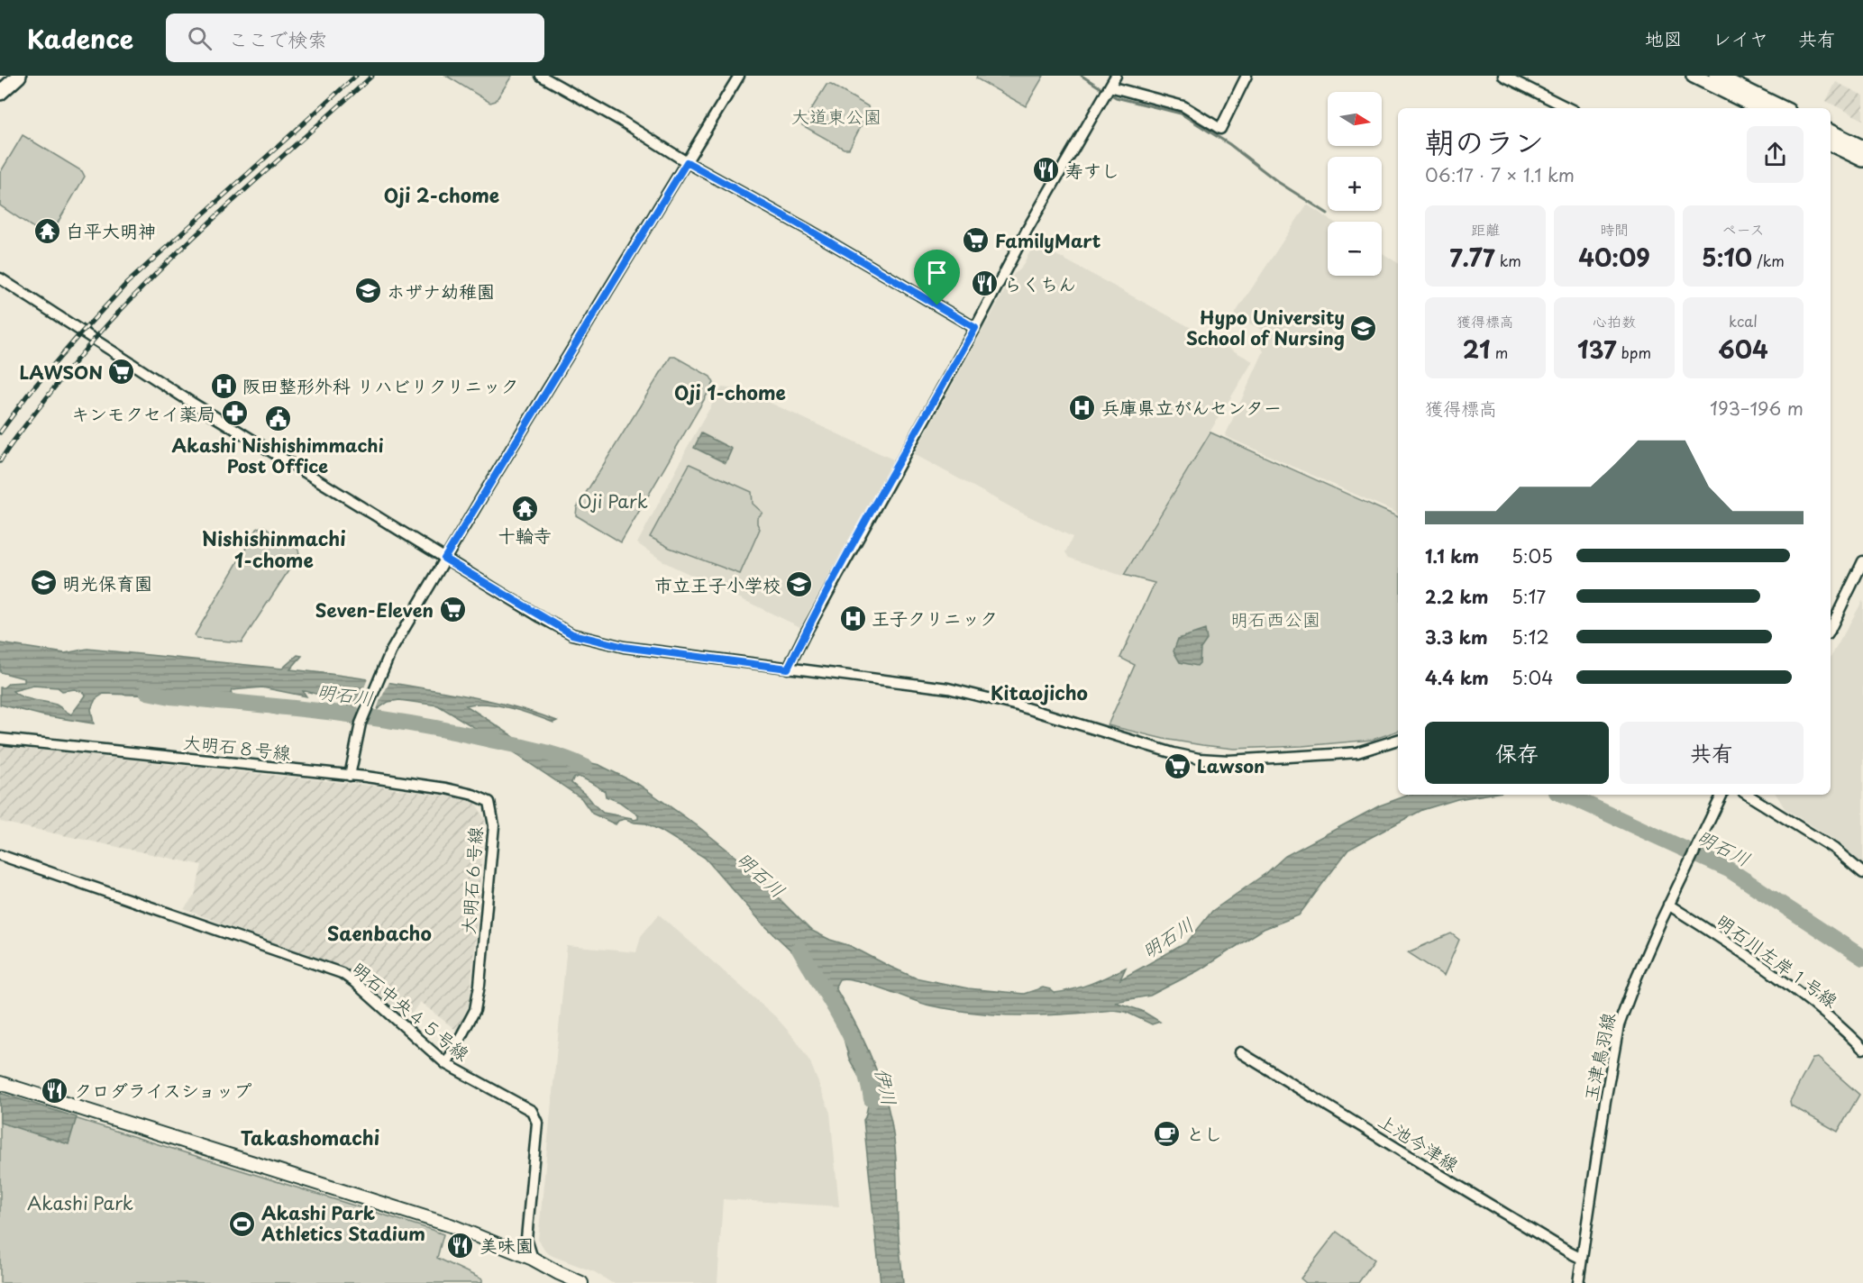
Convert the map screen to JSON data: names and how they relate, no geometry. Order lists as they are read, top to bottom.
{
  "streets": {
    "street": [
      "大明石８号線",
      "大明石６号線",
      "明石川左岸１号線",
      "明石中央４５号線",
      "玉津鳥羽線",
      "上池今津線"
    ]
  },
  "crossings": [
    ["大明石８号線", "大明石６号線"],
    ["大明石６号線", "明石中央４５号線"],
    ["明石川左岸１号線", "玉津鳥羽線"],
    ["玉津鳥羽線", "上池今津線"]
  ],
  "districts": [
    "Oji 2-chome",
    "Oji 1-chome",
    "Nishishinmachi 1-chome",
    "Kitaojicho",
    "Saenbacho",
    "Takashomachi"
  ],
  "water": ["明石川", "伊川"],
  "parks": [
    "大道東公園",
    "Oji Park",
    "明石西公園",
    "Akashi Park"
  ],
  "places": {
    "restaurant": [
      "寿すし",
      "らくちん",
      "クロダライスショップ",
      "美味園"
    ],
    "temple": ["白平大明神", "十輪寺"],
    "supermarket": [
      "FamilyMart",
      "LAWSON",
      "Seven-Eleven",
      "Lawson"
    ],
    "school or university": [
      "ホザナ幼稚園",
      "Hypo University School of Nursing",
      "明光保育園",
      "市立王子小学校"
    ],
    "hospital": ["阪田整形外科 リハビリクリニック", "兵庫県立がんセンター", "王子クリニック"],
    "pharmacy": ["キンモクセイ薬局"],
    "public building": ["Akashi Nishishimmachi Post Office"],
    "cafe": ["とし"],
    "sports": ["Akashi Park Athletics Stadium"]
  },
  "north": "right",
  "page": {
    "header": "Kadence",
    "search": "ここで検索",
    "nav": ["地図", "レイヤ", "共有"],
    "map_buttons": ["+", "−"],
    "heading": ["朝のラン", "06:17 · 7 × 1.1 km"],
    "stats": [
      ["距離", "7.77 km"],
      ["時間", "40:09"],
      ["ペース", "5:10 /km"],
      ["獲得標高", "21 m"],
      ["心拍数", "137 bpm"],
      ["kcal", "604"]
    ],
    "chart": ["獲得標高", "193–196 m"],
    "list": [
      {
        "name": "1.1 km",
        "note": "5:05"
      },
      {
        "name": "2.2 km",
        "note": "5:17"
      },
      {
        "name": "3.3 km",
        "note": "5:12"
      },
      {
        "name": "4.4 km",
        "note": "5:04"
      }
    ],
    "buttons": ["保存", "共有"]
  }
}
